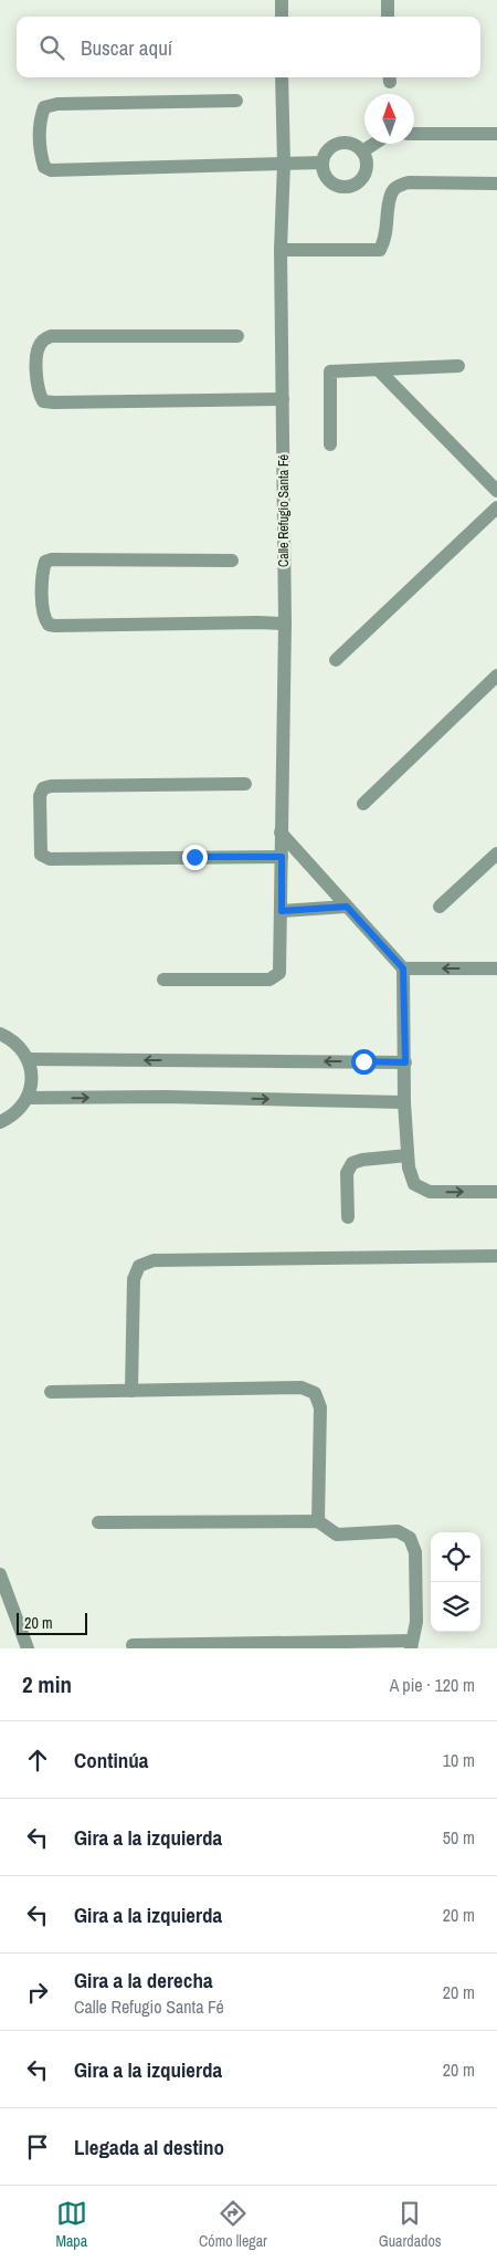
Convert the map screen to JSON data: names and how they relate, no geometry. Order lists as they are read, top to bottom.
{
  "streets": {
    "street": ["Calle Refugio Santa Fé"]
  },
  "scale_bar": "20 m",
  "north": "top",
  "page": {
    "search": "Buscar aquí",
    "scale": "20 m",
    "heading": ["2 min", "A pie · 120 m"],
    "list": [
      ["Continúa", "10 m"],
      ["Gira a la izquierda", "50 m"],
      ["Gira a la izquierda", "20 m"],
      ["Gira a la derecha", "Calle Refugio Santa Fé", "20 m"],
      ["Gira a la izquierda", "20 m"],
      "Llegada al destino"
    ],
    "nav": ["Mapa", "Cómo llegar", "Guardados"]
  }
}
